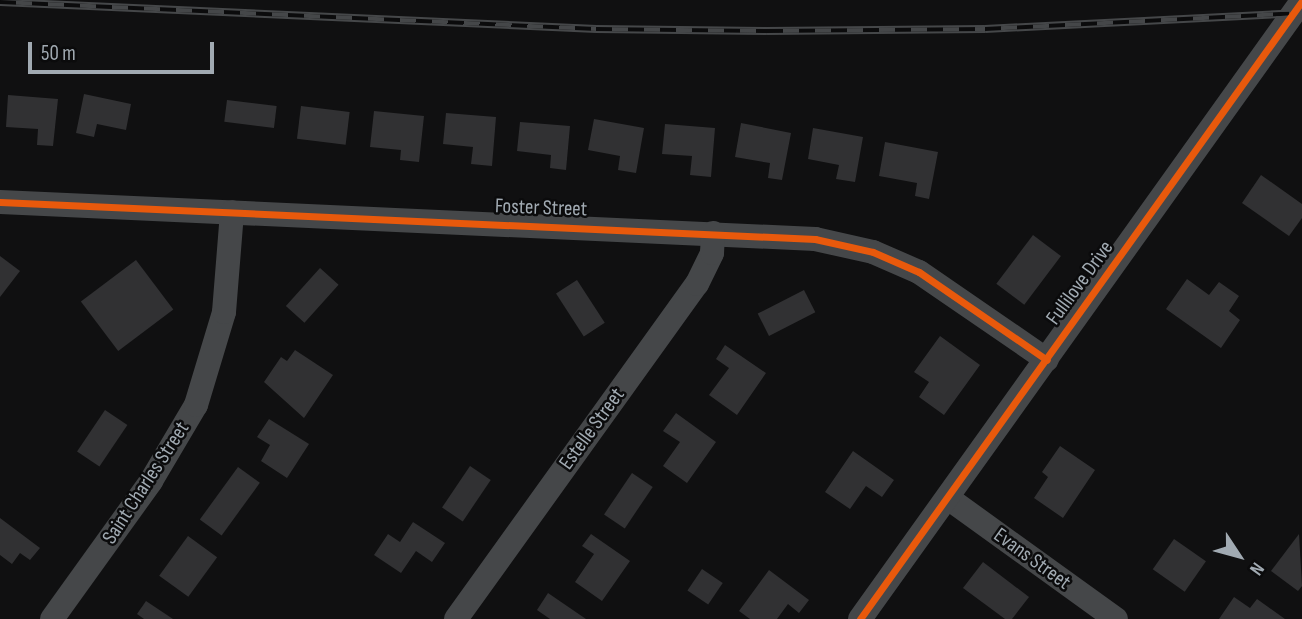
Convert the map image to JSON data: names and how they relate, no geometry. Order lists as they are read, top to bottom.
{
  "streets": {
    "street": [
      "Foster Street",
      "Fullilove Drive",
      "Estelle Street",
      "Saint Charles Street",
      "Evans Street"
    ]
  },
  "crossings": [
    ["Foster Street", "Fullilove Drive"],
    ["Foster Street", "Estelle Street"],
    ["Foster Street", "Saint Charles Street"],
    ["Fullilove Drive", "Evans Street"]
  ],
  "scale_bar": "50 m",
  "north": "bottom right"
}
